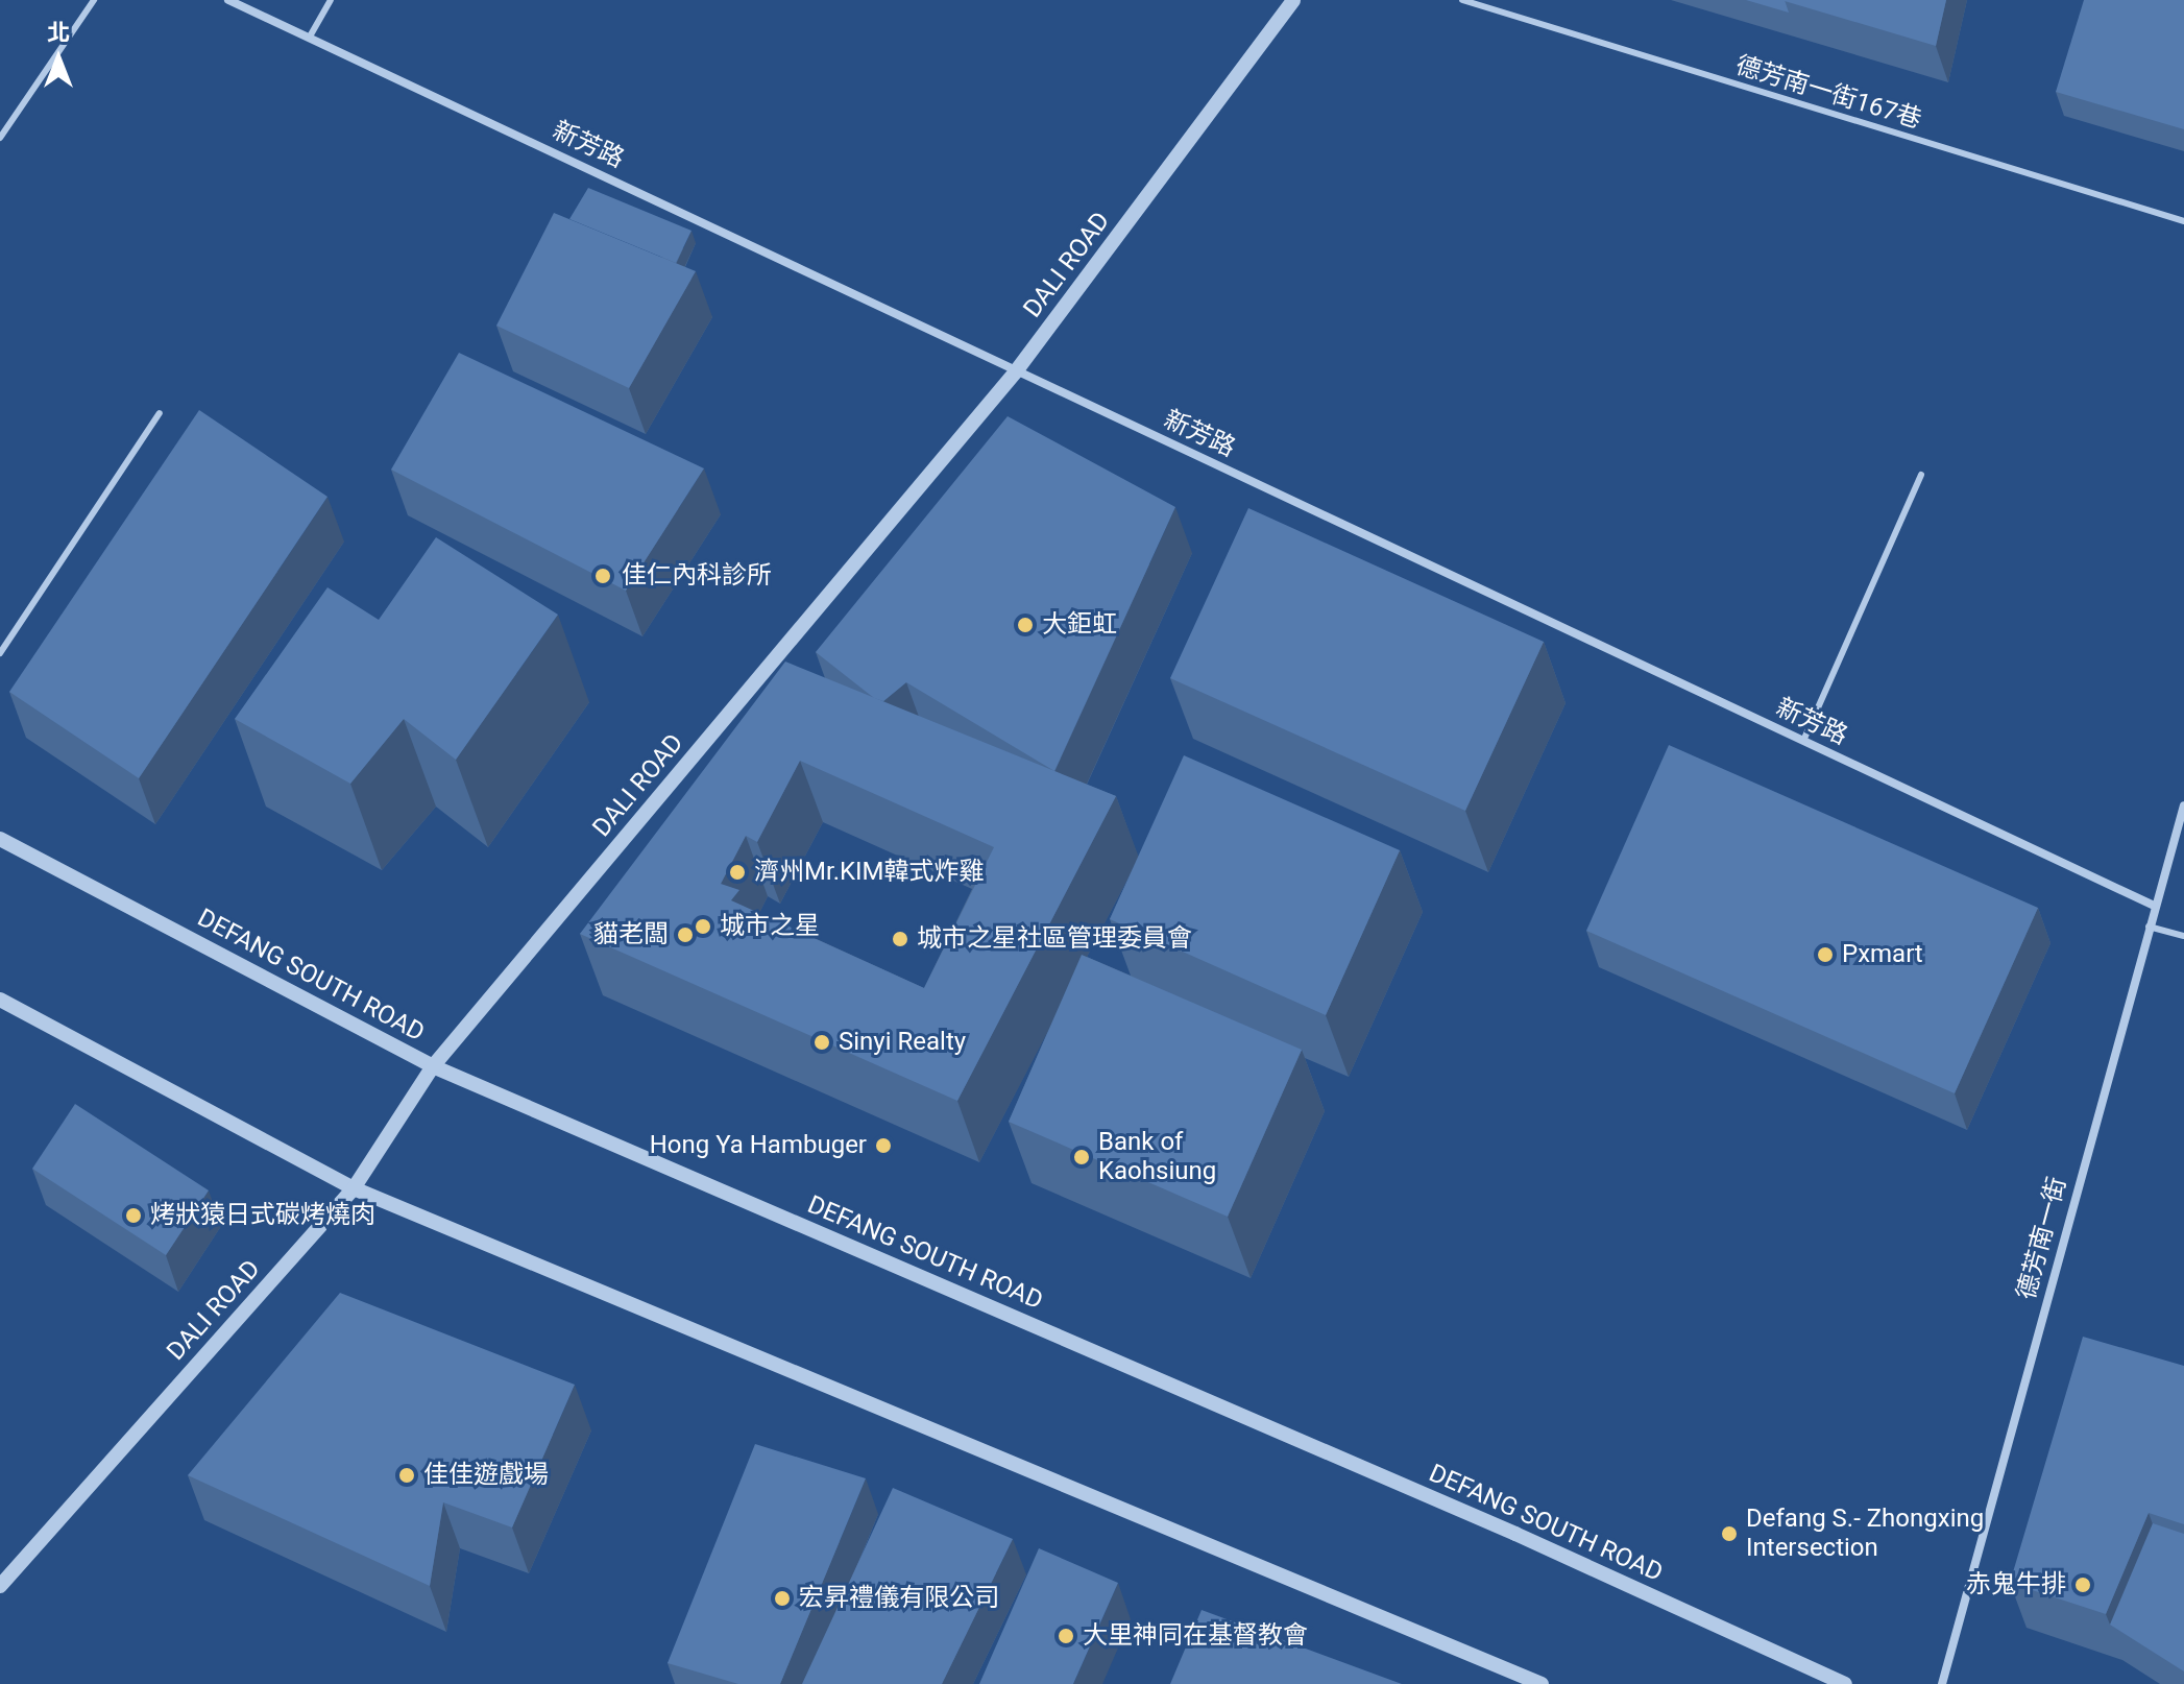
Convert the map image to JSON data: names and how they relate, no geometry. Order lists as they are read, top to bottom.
{
  "streets": {
    "street": [
      "新芳路",
      "DALI ROAD",
      "DEFANG SOUTH ROAD",
      "德芳南一街"
    ],
    "lane": ["德芳南一街167巷"]
  },
  "crossings": [
    ["新芳路", "DALI ROAD"],
    ["新芳路", "德芳南一街"],
    ["DALI ROAD", "DEFANG SOUTH ROAD"]
  ],
  "places": [
    "佳仁內科診所",
    "大鉅虹",
    "濟州Mr.KIM韓式炸雞",
    "城市之星",
    "貓老闆",
    "城市之星社區管理委員會",
    "Pxmart",
    "Sinyi Realty",
    "Hong Ya Hambuger",
    "Bank of Kaohsiung",
    "烤狀猿日式碳烤燒肉",
    "佳佳遊戲場",
    "Defang S.- Zhongxing Intersection",
    "赤鬼牛排",
    "宏昇禮儀有限公司",
    "大里神同在基督教會"
  ],
  "north": "top"
}
